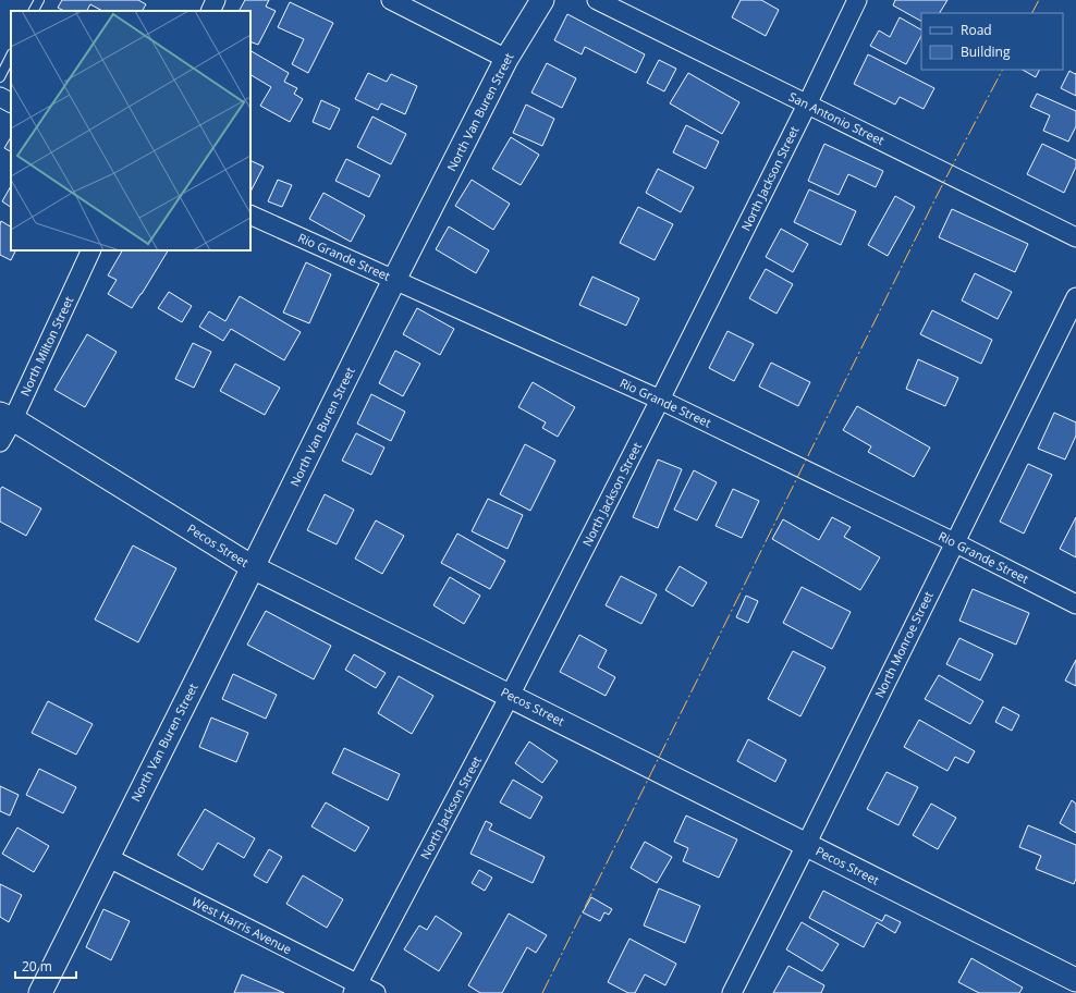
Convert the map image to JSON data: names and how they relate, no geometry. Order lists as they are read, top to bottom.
{
  "streets": {
    "street": [
      "North Van Buren Street",
      "San Antonio Street",
      "North Jackson Street",
      "Rio Grande Street",
      "North Milton Street",
      "Pecos Street",
      "North Monroe Street",
      "West Harris Avenue"
    ]
  },
  "crossings": [
    ["North Van Buren Street", "Rio Grande Street"],
    ["North Van Buren Street", "Pecos Street"],
    ["North Van Buren Street", "West Harris Avenue"],
    ["San Antonio Street", "North Jackson Street"],
    ["North Jackson Street", "Rio Grande Street"],
    ["North Jackson Street", "Pecos Street"],
    ["North Jackson Street", "West Harris Avenue"],
    ["Rio Grande Street", "North Monroe Street"],
    ["North Milton Street", "Pecos Street"],
    ["Pecos Street", "North Monroe Street"]
  ],
  "legend": ["Road", "Building"],
  "scale_bar": "20 m"
}
